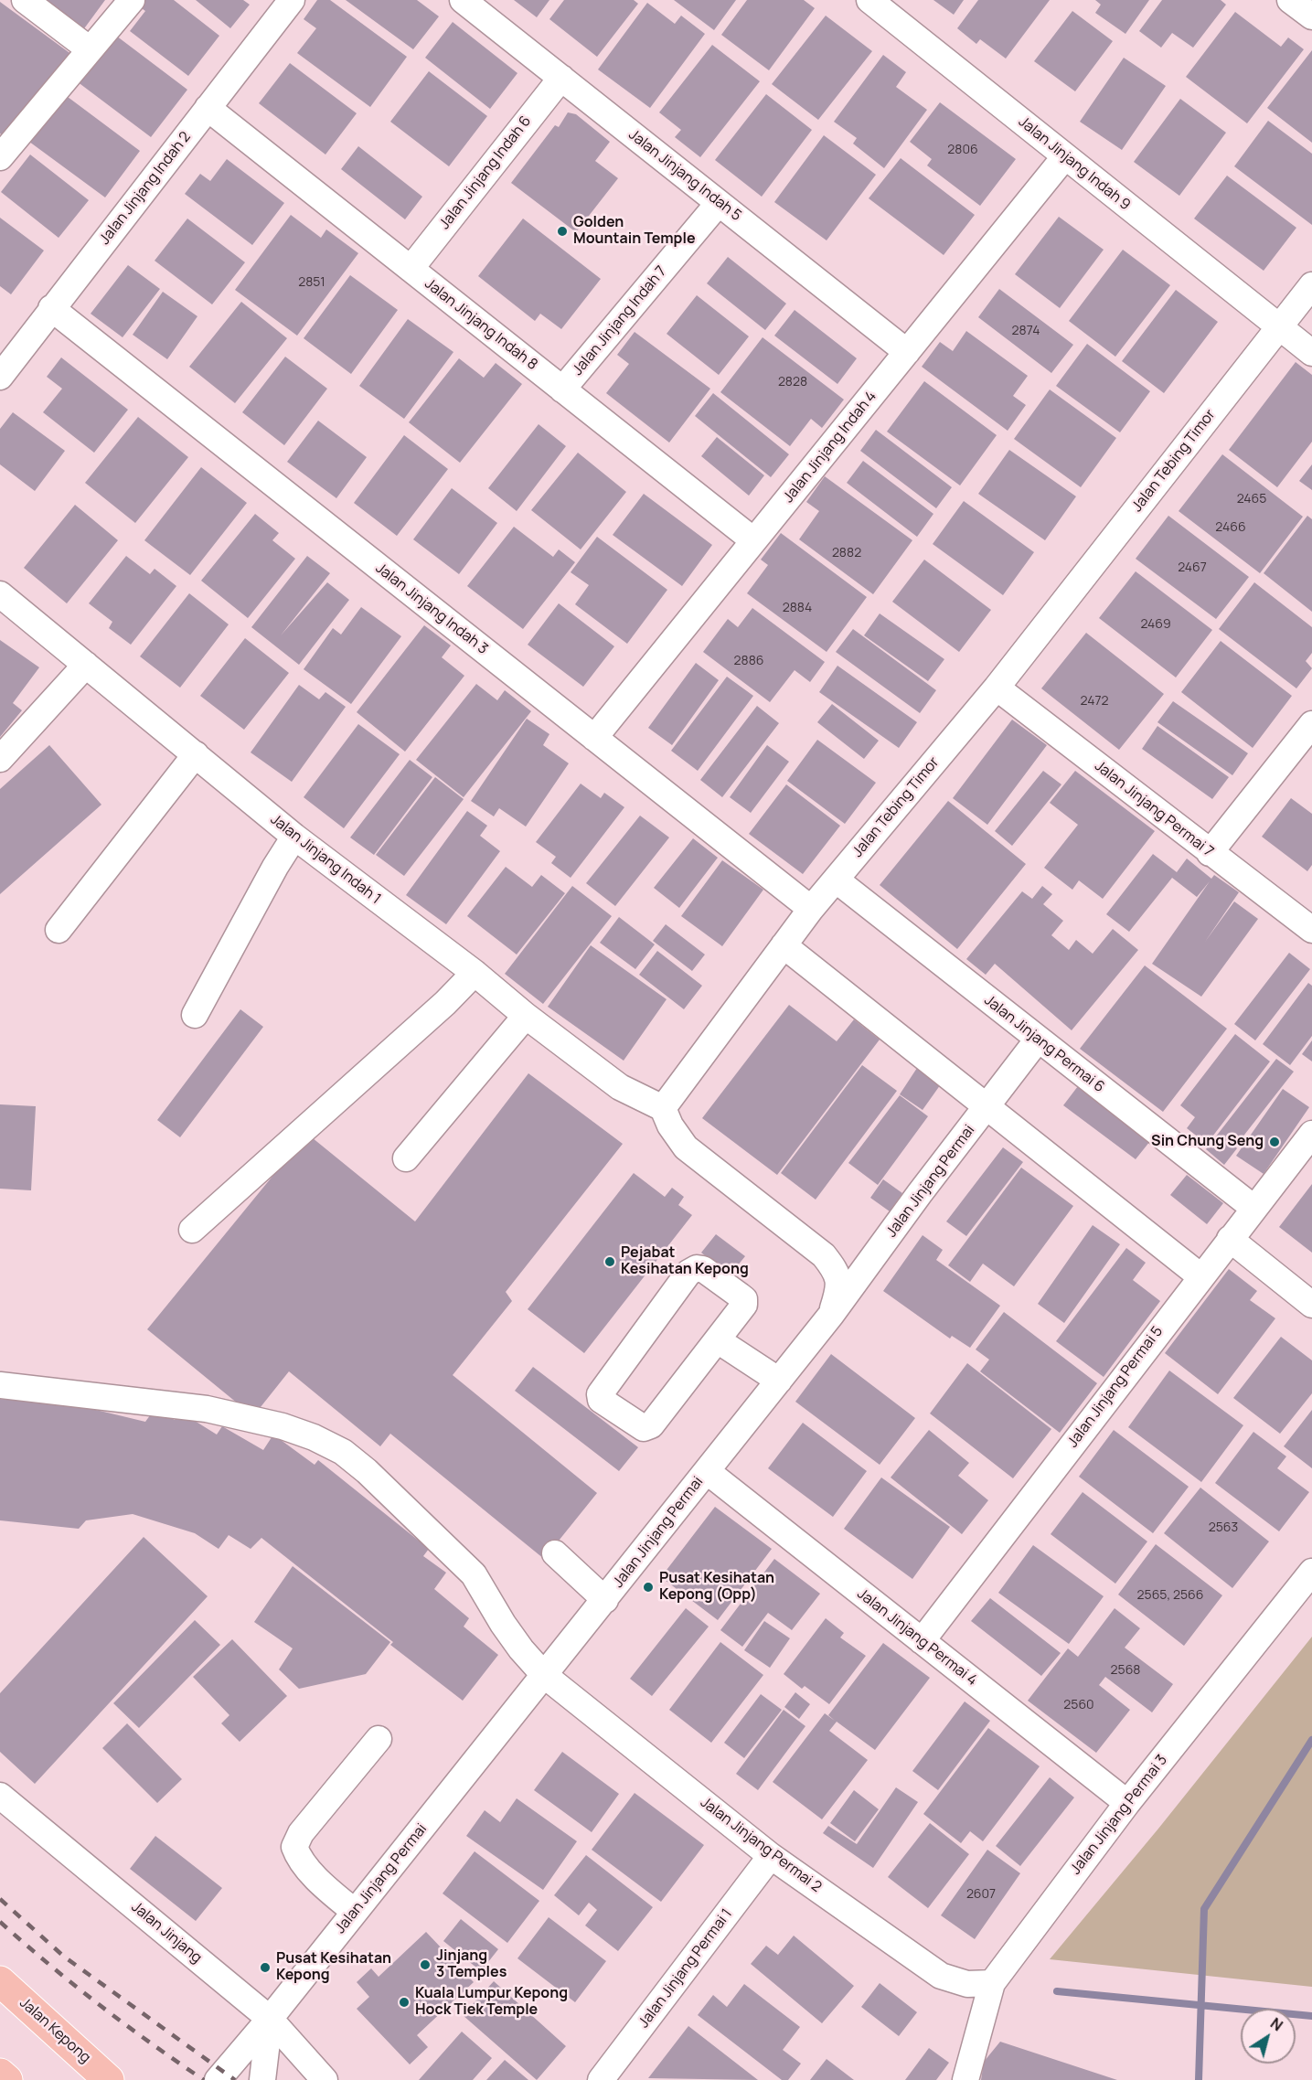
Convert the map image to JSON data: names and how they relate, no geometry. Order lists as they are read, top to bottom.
{
  "streets": {
    "main road": ["Jalan Kepong"],
    "street": [
      "Jalan Jinjang Indah 9",
      "Jalan Jinjang Indah 6",
      "Jalan Jinjang Indah 5",
      "Jalan Jinjang Indah 2",
      "Jalan Jinjang Indah 7",
      "Jalan Jinjang Indah 8",
      "Jalan Jinjang Indah 4",
      "Jalan Tebing Timor",
      "Jalan Jinjang Indah 3",
      "Jalan Jinjang Permai 7",
      "Jalan Jinjang Indah 1",
      "Jalan Jinjang Permai 6",
      "Jalan Jinjang Permai",
      "Jalan Jinjang Permai 5",
      "Jalan Jinjang Permai 4",
      "Jalan Jinjang Permai 3",
      "Jalan Jinjang Permai 2",
      "Jalan Jinjang",
      "Jalan Jinjang Permai 1"
    ]
  },
  "crossings": [
    ["Jalan Jinjang Indah 9", "Jalan Jinjang Indah 4"],
    ["Jalan Jinjang Indah 9", "Jalan Tebing Timor"],
    ["Jalan Jinjang Indah 6", "Jalan Jinjang Indah 5"],
    ["Jalan Jinjang Indah 6", "Jalan Jinjang Indah 8"],
    ["Jalan Jinjang Indah 5", "Jalan Jinjang Indah 7"],
    ["Jalan Jinjang Indah 5", "Jalan Jinjang Indah 4"],
    ["Jalan Jinjang Indah 2", "Jalan Jinjang Indah 8"],
    ["Jalan Jinjang Indah 2", "Jalan Jinjang Indah 3"],
    ["Jalan Jinjang Indah 7", "Jalan Jinjang Indah 8"],
    ["Jalan Jinjang Indah 8", "Jalan Jinjang Indah 4"],
    ["Jalan Jinjang Indah 4", "Jalan Jinjang Indah 3"],
    ["Jalan Tebing Timor", "Jalan Jinjang Indah 3"],
    ["Jalan Tebing Timor", "Jalan Jinjang Permai 7"],
    ["Jalan Tebing Timor", "Jalan Jinjang Indah 1"],
    ["Jalan Tebing Timor", "Jalan Jinjang Permai 6"],
    ["Jalan Jinjang Permai 6", "Jalan Jinjang Permai"],
    ["Jalan Jinjang Permai 6", "Jalan Jinjang Permai 5"],
    ["Jalan Jinjang Permai", "Jalan Jinjang Permai 4"],
    ["Jalan Jinjang Permai", "Jalan Jinjang Permai 2"],
    ["Jalan Jinjang Permai", "Jalan Jinjang"],
    ["Jalan Jinjang Permai 5", "Jalan Jinjang Permai 4"],
    ["Jalan Jinjang Permai 4", "Jalan Jinjang Permai 3"],
    ["Jalan Jinjang Permai 3", "Jalan Jinjang Permai 2"],
    ["Jalan Jinjang Permai 2", "Jalan Jinjang Permai 1"]
  ],
  "places": [
    "Golden Mountain Temple",
    "Sin Chung Seng",
    "Pejabat Kesihatan Kepong",
    "Pusat Kesihatan Kepong (Opp)",
    "Jinjang 3 Temples",
    "Pusat Kesihatan Kepong",
    "Kuala Lumpur Kepong Hock Tiek Temple"
  ],
  "house_numbers": [
    "2806",
    "2851",
    "2874",
    "2828",
    "2465",
    "2466",
    "2882",
    "2467",
    "2884",
    "2469",
    "2886",
    "2472",
    "2563",
    "2565, 2566",
    "2568",
    "2560",
    "2607"
  ],
  "north": "top right"
}
